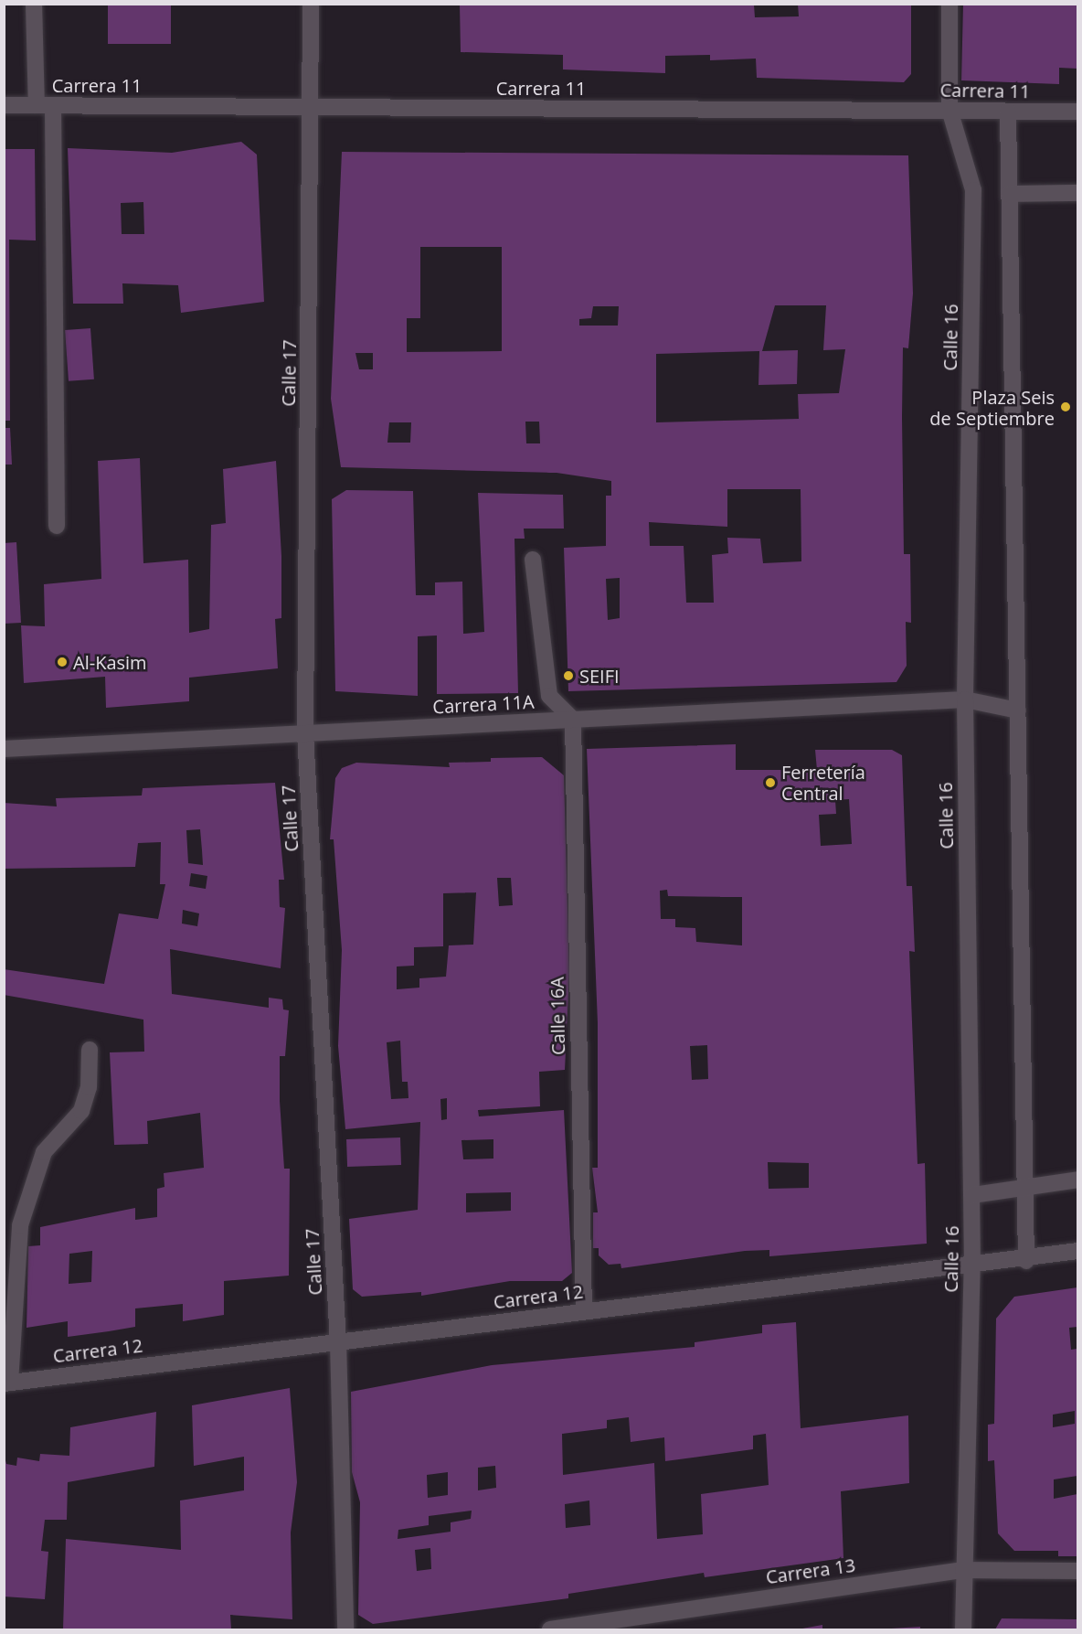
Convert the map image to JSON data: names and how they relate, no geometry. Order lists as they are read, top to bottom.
{
  "streets": {
    "street": [
      "Carrera 11",
      "Calle 16",
      "Calle 17",
      "Carrera 11A",
      "Calle 16A",
      "Carrera 12",
      "Carrera 13"
    ]
  },
  "crossings": [
    ["Carrera 11", "Calle 16"],
    ["Carrera 11", "Calle 17"],
    ["Calle 16", "Carrera 11A"],
    ["Calle 16", "Carrera 12"],
    ["Calle 16", "Carrera 13"],
    ["Calle 17", "Carrera 11A"],
    ["Calle 17", "Carrera 12"],
    ["Carrera 11A", "Calle 16A"],
    ["Calle 16A", "Carrera 12"]
  ],
  "places": [
    "Plaza Seis de Septiembre",
    "Al-Kasim",
    "SEIFI",
    "Ferretería Central"
  ]
}
